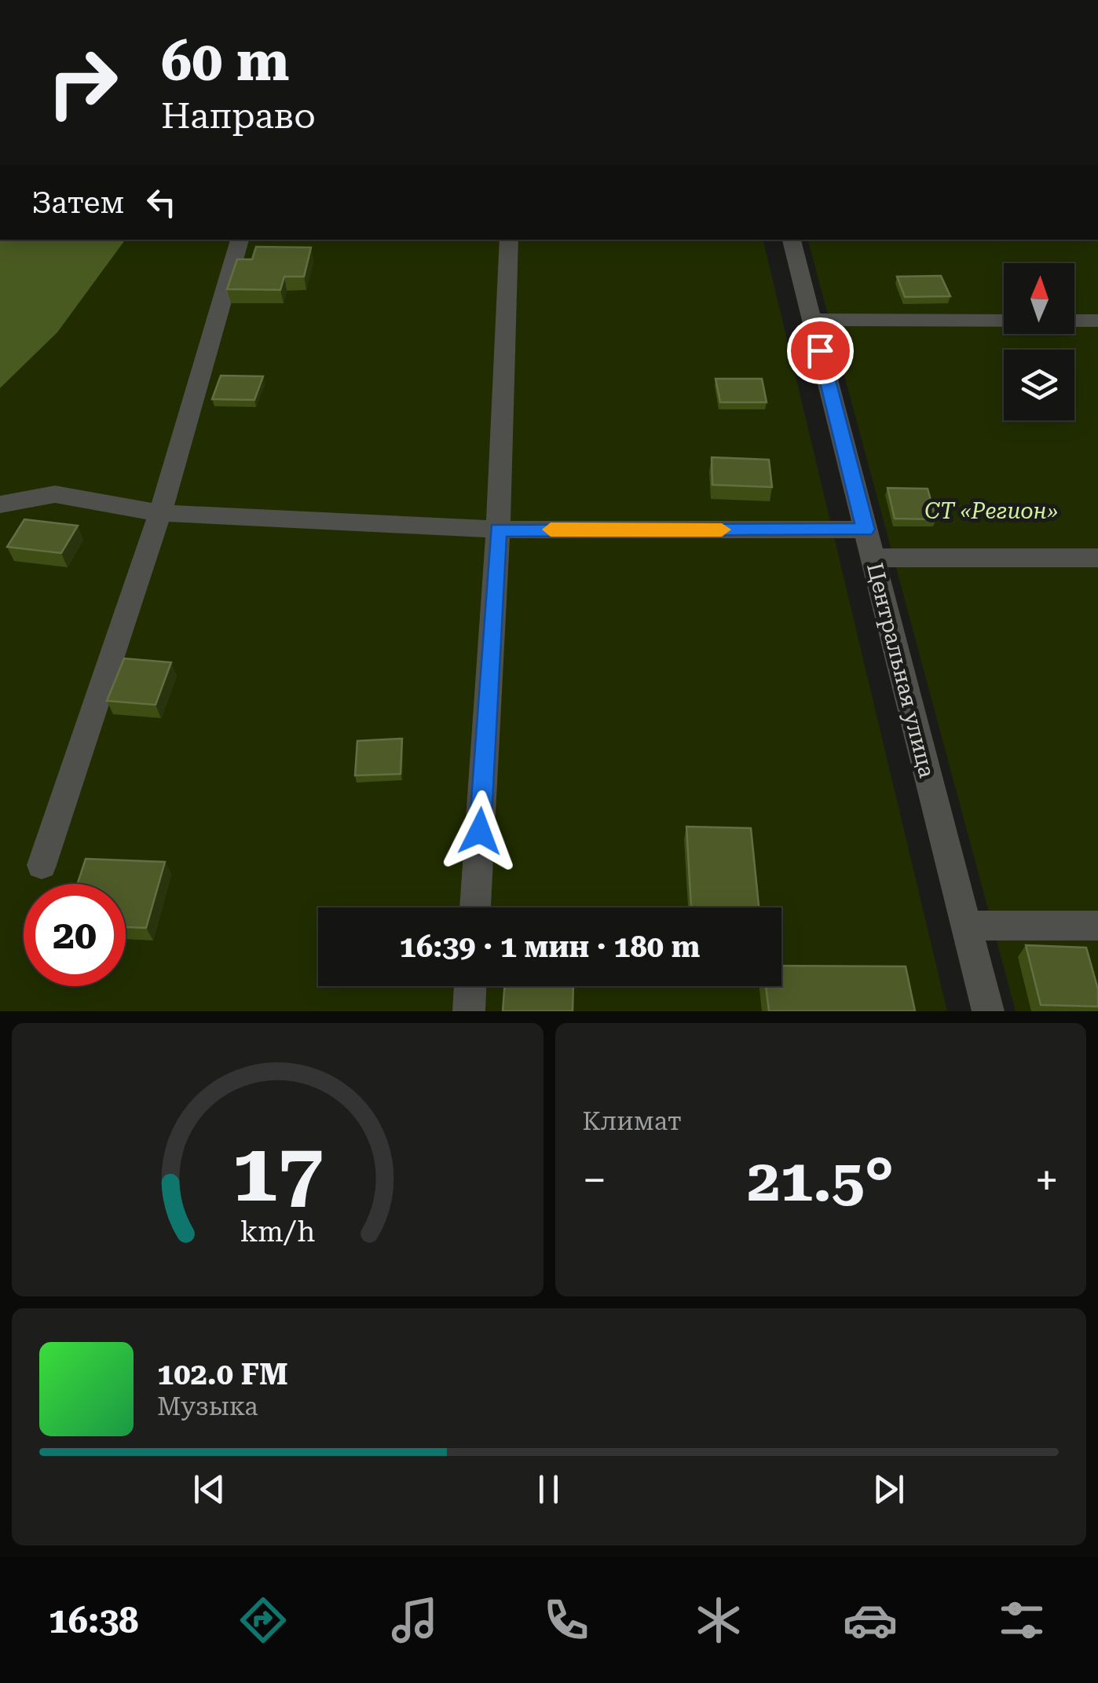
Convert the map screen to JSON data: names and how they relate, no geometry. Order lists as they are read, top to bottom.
{
  "streets": {
    "street": ["Центральная улица"]
  },
  "parks": ["СТ «Регион»"],
  "north": "top",
  "page": {
    "turn": ["60 m", "Направо"],
    "then": "Затем",
    "limit": "20",
    "trip": "16:39 · 1 мин · 180 m",
    "tile": "Климат",
    "heat": ["−", "21.5°", "+"],
    "song": ["102.0 FM", "Музыка"],
    "tabs": "16:38",
    "gauge": ["17", "km/h"]
  }
}
